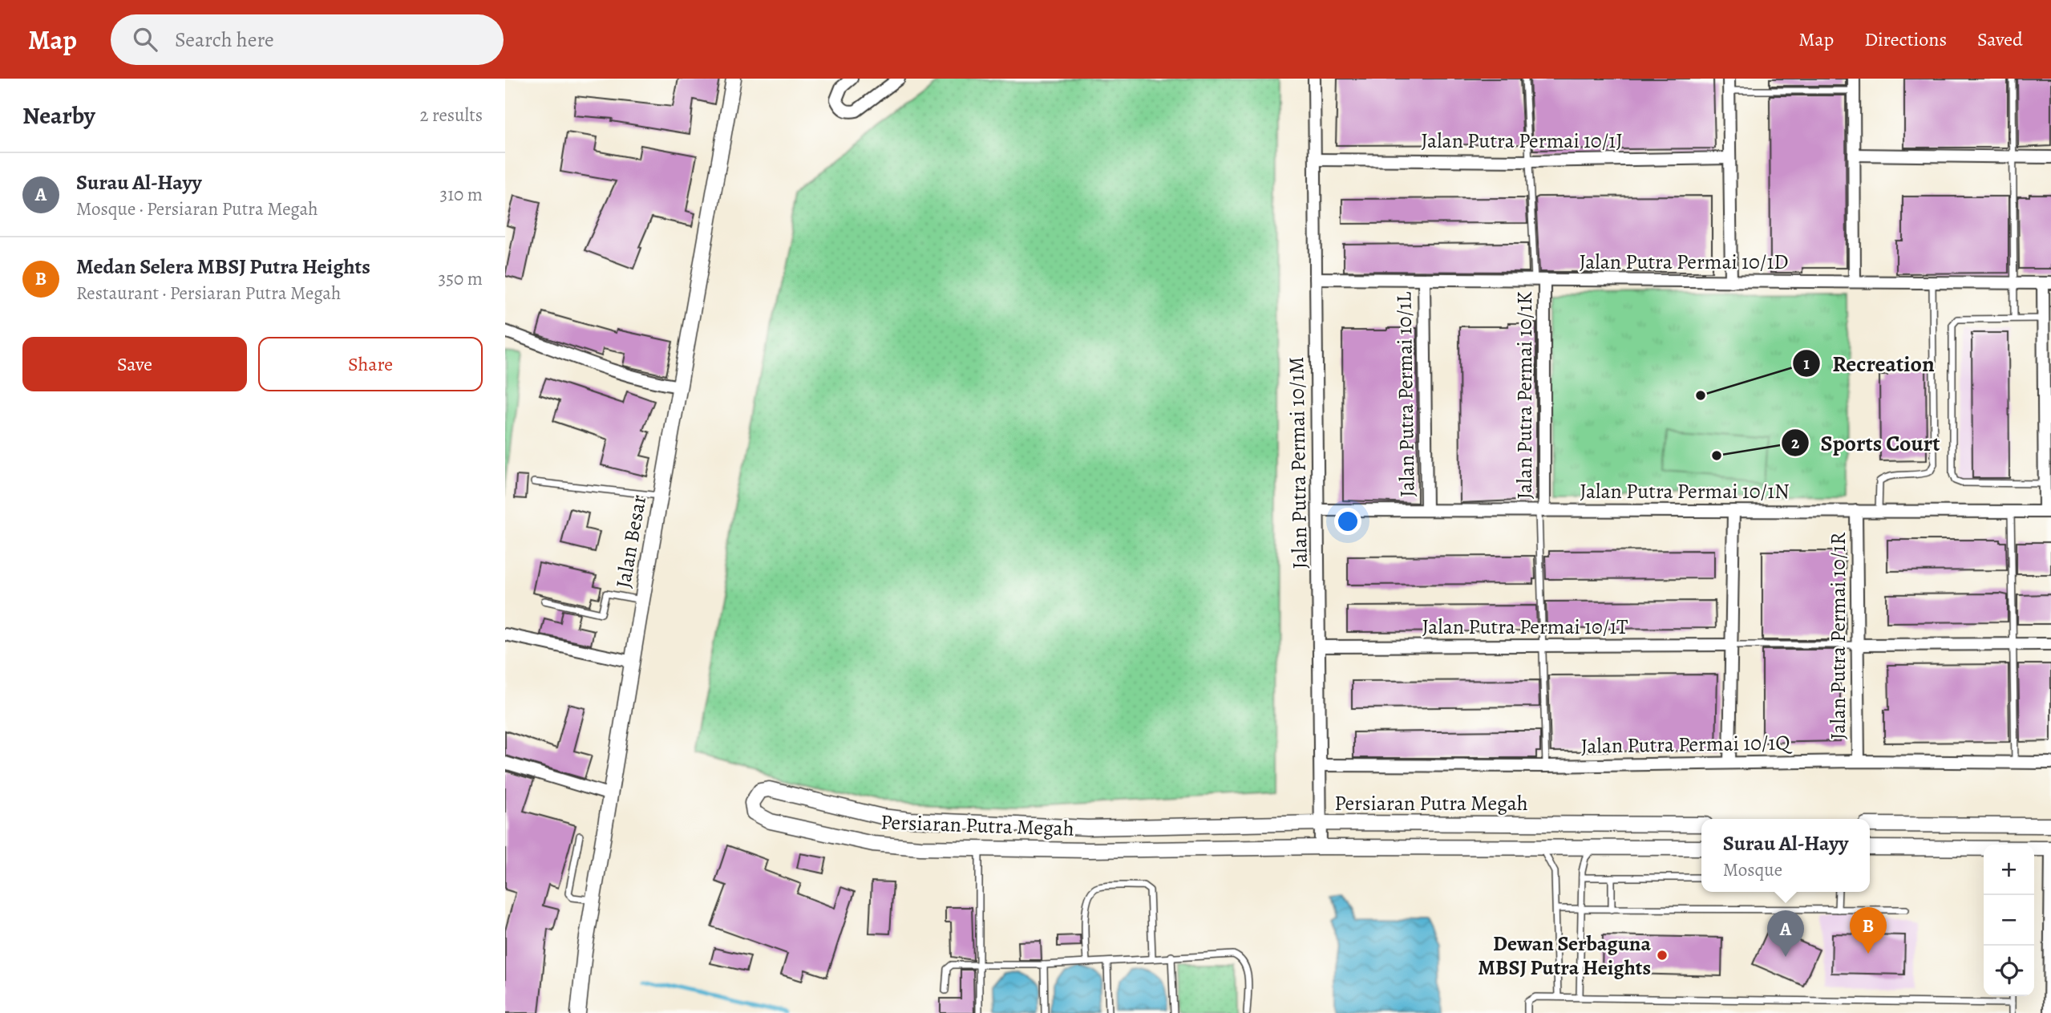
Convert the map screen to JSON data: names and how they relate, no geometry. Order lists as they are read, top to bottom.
{
  "streets": {
    "street": [
      "Jalan Putra Permai 10/1J",
      "Jalan Putra Permai 10/1D",
      "Jalan Putra Permai 10/1L",
      "Jalan Putra Permai 10/1K",
      "Jalan Putra Permai 10/1M",
      "Jalan Putra Permai 10/1N",
      "Jalan Besar",
      "Jalan Putra Permai 10/1T",
      "Jalan Putra Permai 10/1R",
      "Jalan Putra Permai 10/1Q",
      "Persiaran Putra Megah"
    ]
  },
  "crossings": [
    ["Jalan Putra Permai 10/1J", "Jalan Putra Permai 10/1M"],
    ["Jalan Putra Permai 10/1D", "Jalan Putra Permai 10/1L"],
    ["Jalan Putra Permai 10/1D", "Jalan Putra Permai 10/1K"],
    ["Jalan Putra Permai 10/1D", "Jalan Putra Permai 10/1M"],
    ["Jalan Putra Permai 10/1L", "Jalan Putra Permai 10/1N"],
    ["Jalan Putra Permai 10/1K", "Jalan Putra Permai 10/1N"],
    ["Jalan Putra Permai 10/1M", "Jalan Putra Permai 10/1N"],
    ["Jalan Putra Permai 10/1M", "Jalan Putra Permai 10/1T"],
    ["Jalan Putra Permai 10/1M", "Jalan Putra Permai 10/1Q"],
    ["Jalan Putra Permai 10/1M", "Persiaran Putra Megah"],
    ["Jalan Putra Permai 10/1N", "Jalan Putra Permai 10/1R"],
    ["Jalan Putra Permai 10/1R", "Jalan Putra Permai 10/1Q"]
  ],
  "places": ["Recreation", "Sports Court", "Dewan Serbaguna MBSJ Putra Heights"],
  "page": {
    "header": "Map",
    "search": "Search here",
    "nav": ["Map", "Directions", "Saved"],
    "heading": ["Nearby", "2 results"],
    "list": [
      {
        "mark": "A",
        "name": "Surau Al-Hayy",
        "note": "Mosque · Persiaran Putra Megah",
        "value": "310 m"
      },
      {
        "mark": "B",
        "name": "Medan Selera MBSJ Putra Heights",
        "note": "Restaurant · Persiaran Putra Megah",
        "value": "350 m"
      }
    ],
    "buttons": ["Save", "Share"],
    "popup": ["Surau Al-Hayy", "Mosque"],
    "map_buttons": ["+", "−"],
    "pins": ["B", "A"]
  }
}
